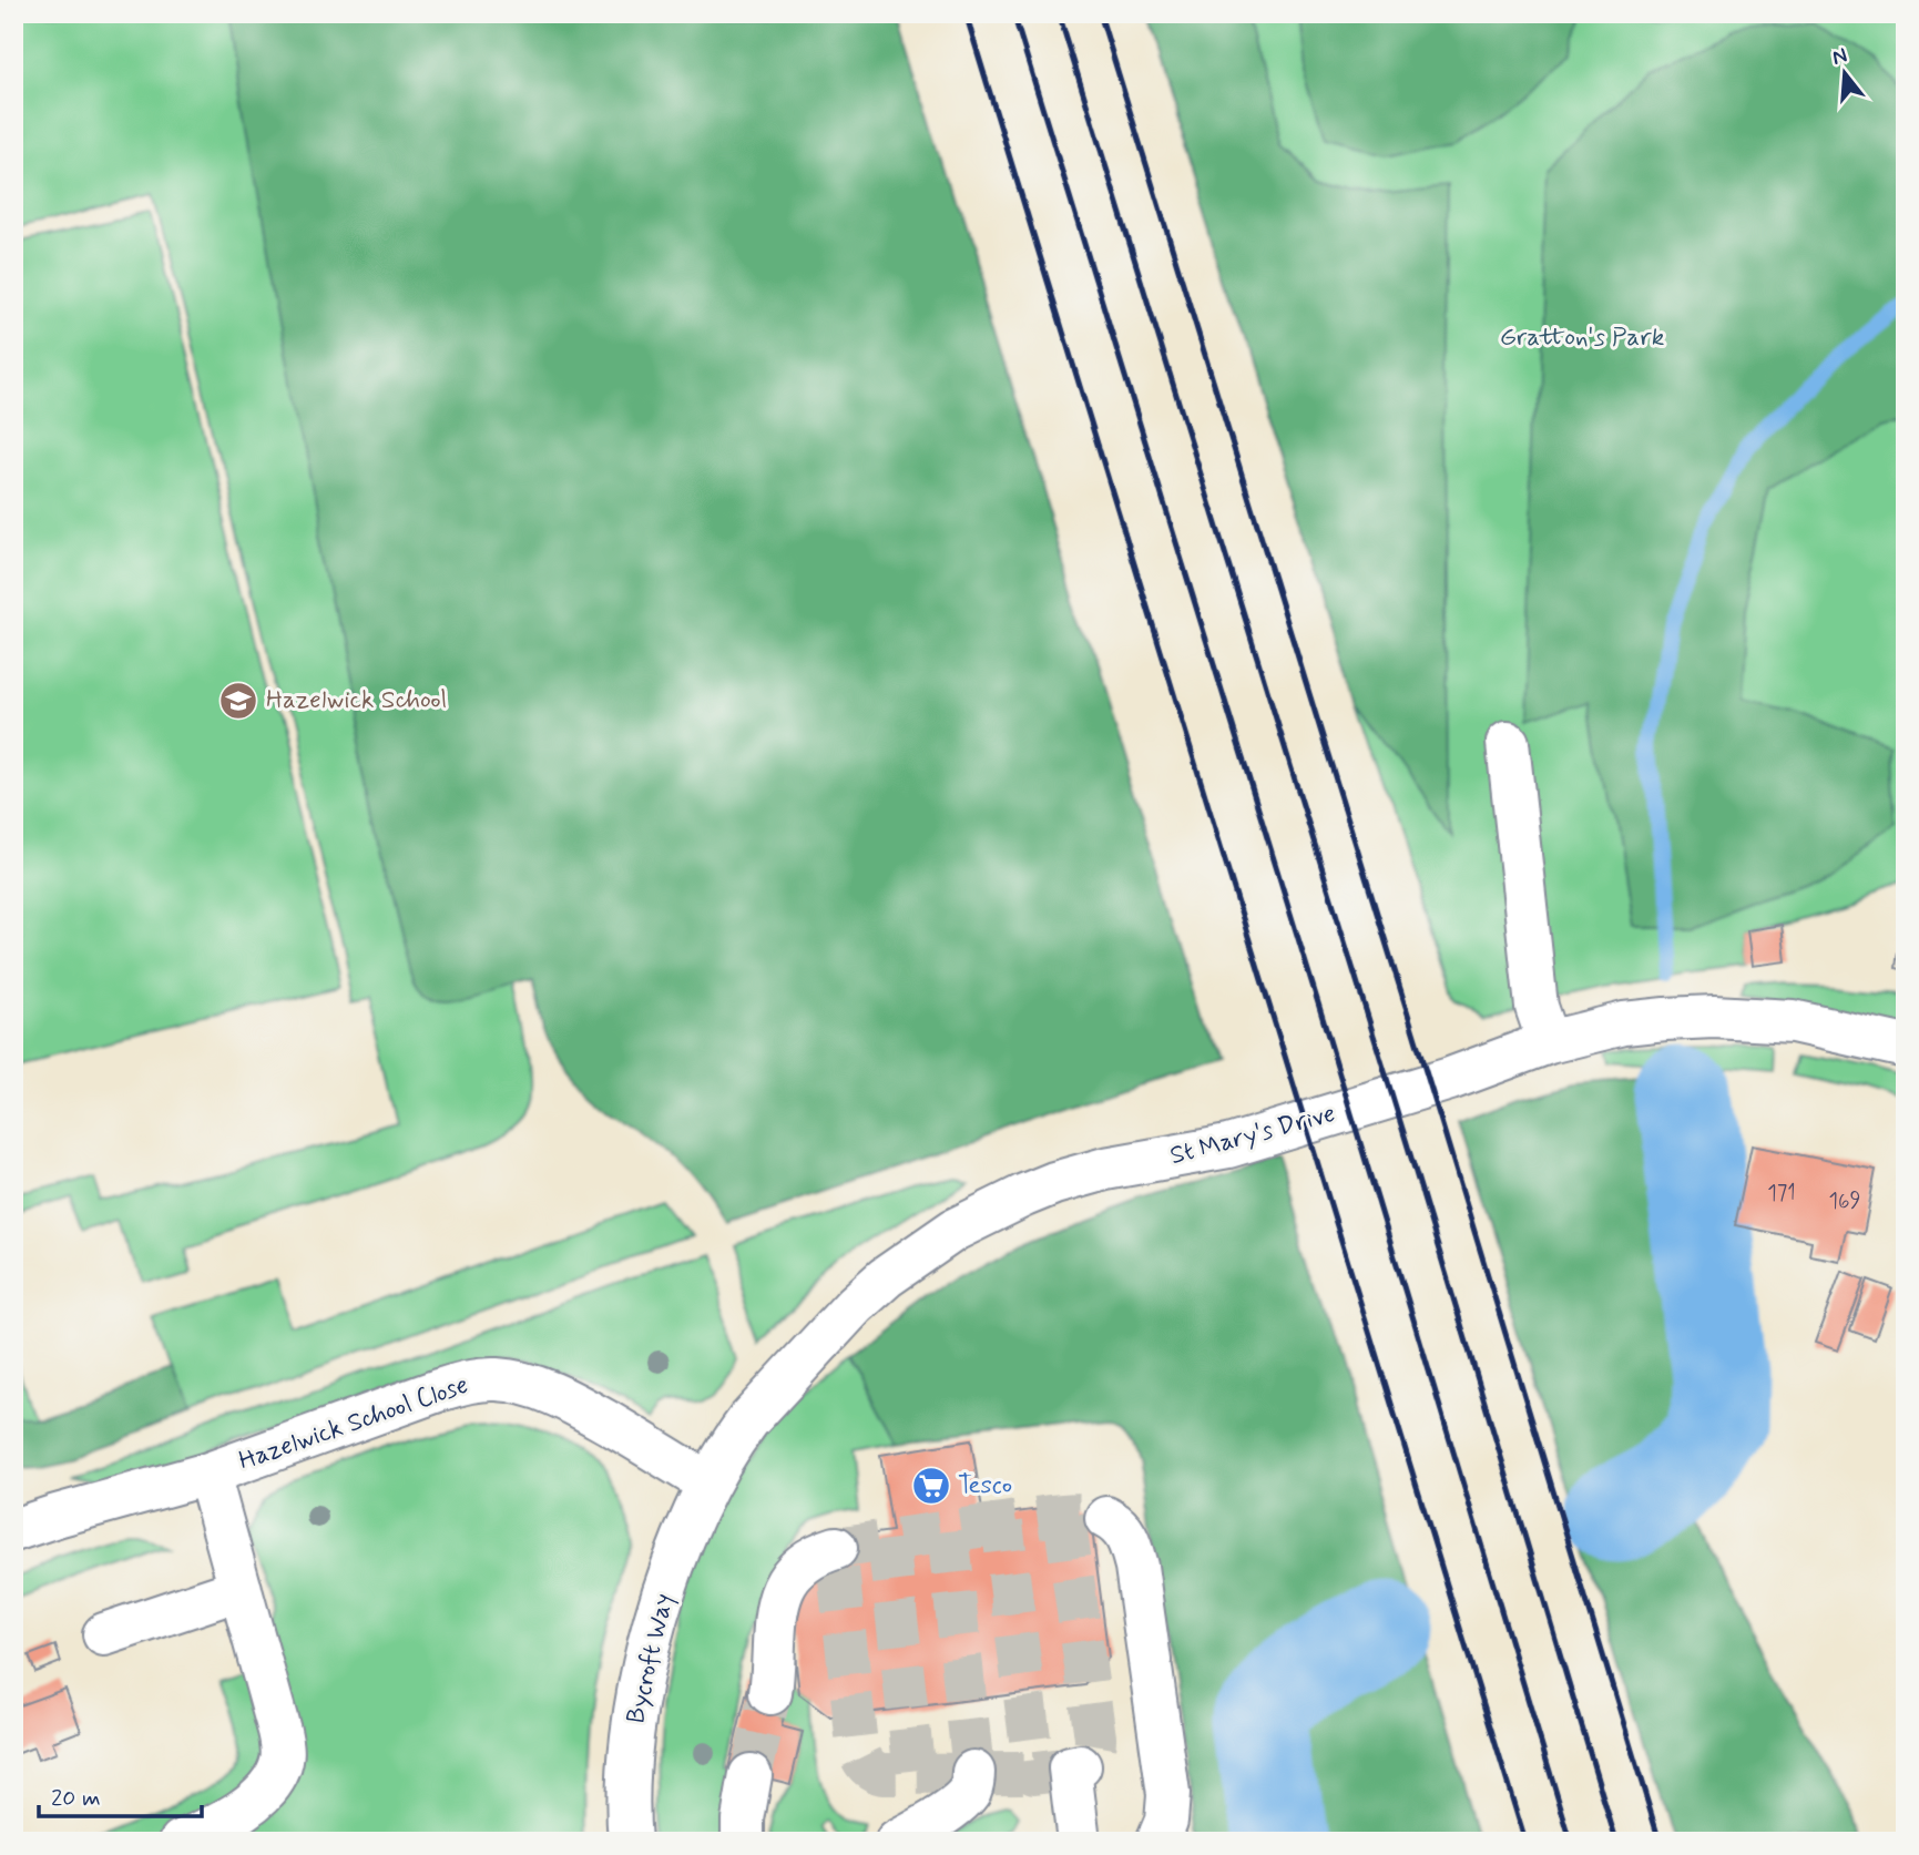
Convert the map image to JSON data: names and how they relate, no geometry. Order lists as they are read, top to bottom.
{
  "streets": {
    "street": ["St Mary's Drive", "Hazelwick School Close", "Bycroft Way"]
  },
  "crossings": [
    ["St Mary's Drive", "Hazelwick School Close"],
    ["St Mary's Drive", "Bycroft Way"],
    ["Hazelwick School Close", "Bycroft Way"]
  ],
  "parks": ["Gratton's Park"],
  "places": {
    "school or university": ["Hazelwick School"],
    "supermarket": ["Tesco"]
  },
  "house_numbers": ["171", "169"],
  "scale_bar": "20 m",
  "north": "top"
}
